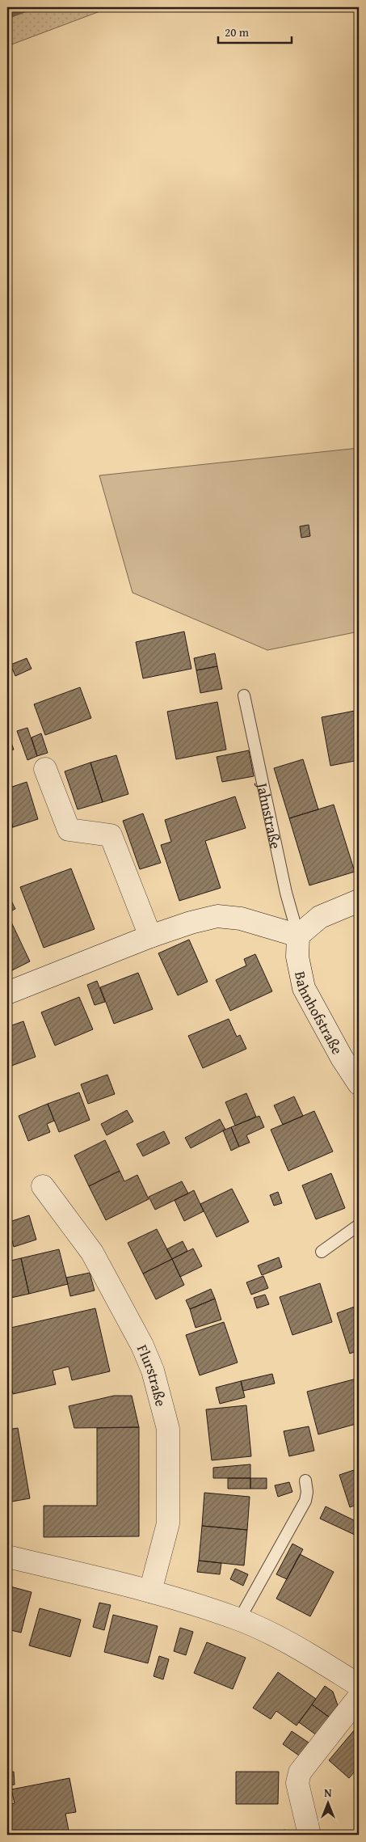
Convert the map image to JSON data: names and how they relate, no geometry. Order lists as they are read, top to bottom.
{
  "streets": {
    "street": ["Bahnhofstraße", "Flurstraße"],
    "lane": ["Jahnstraße"]
  },
  "crossings": [
    ["Jahnstraße", "Bahnhofstraße"]
  ],
  "scale_bar": "20 m",
  "north": "top"
}
